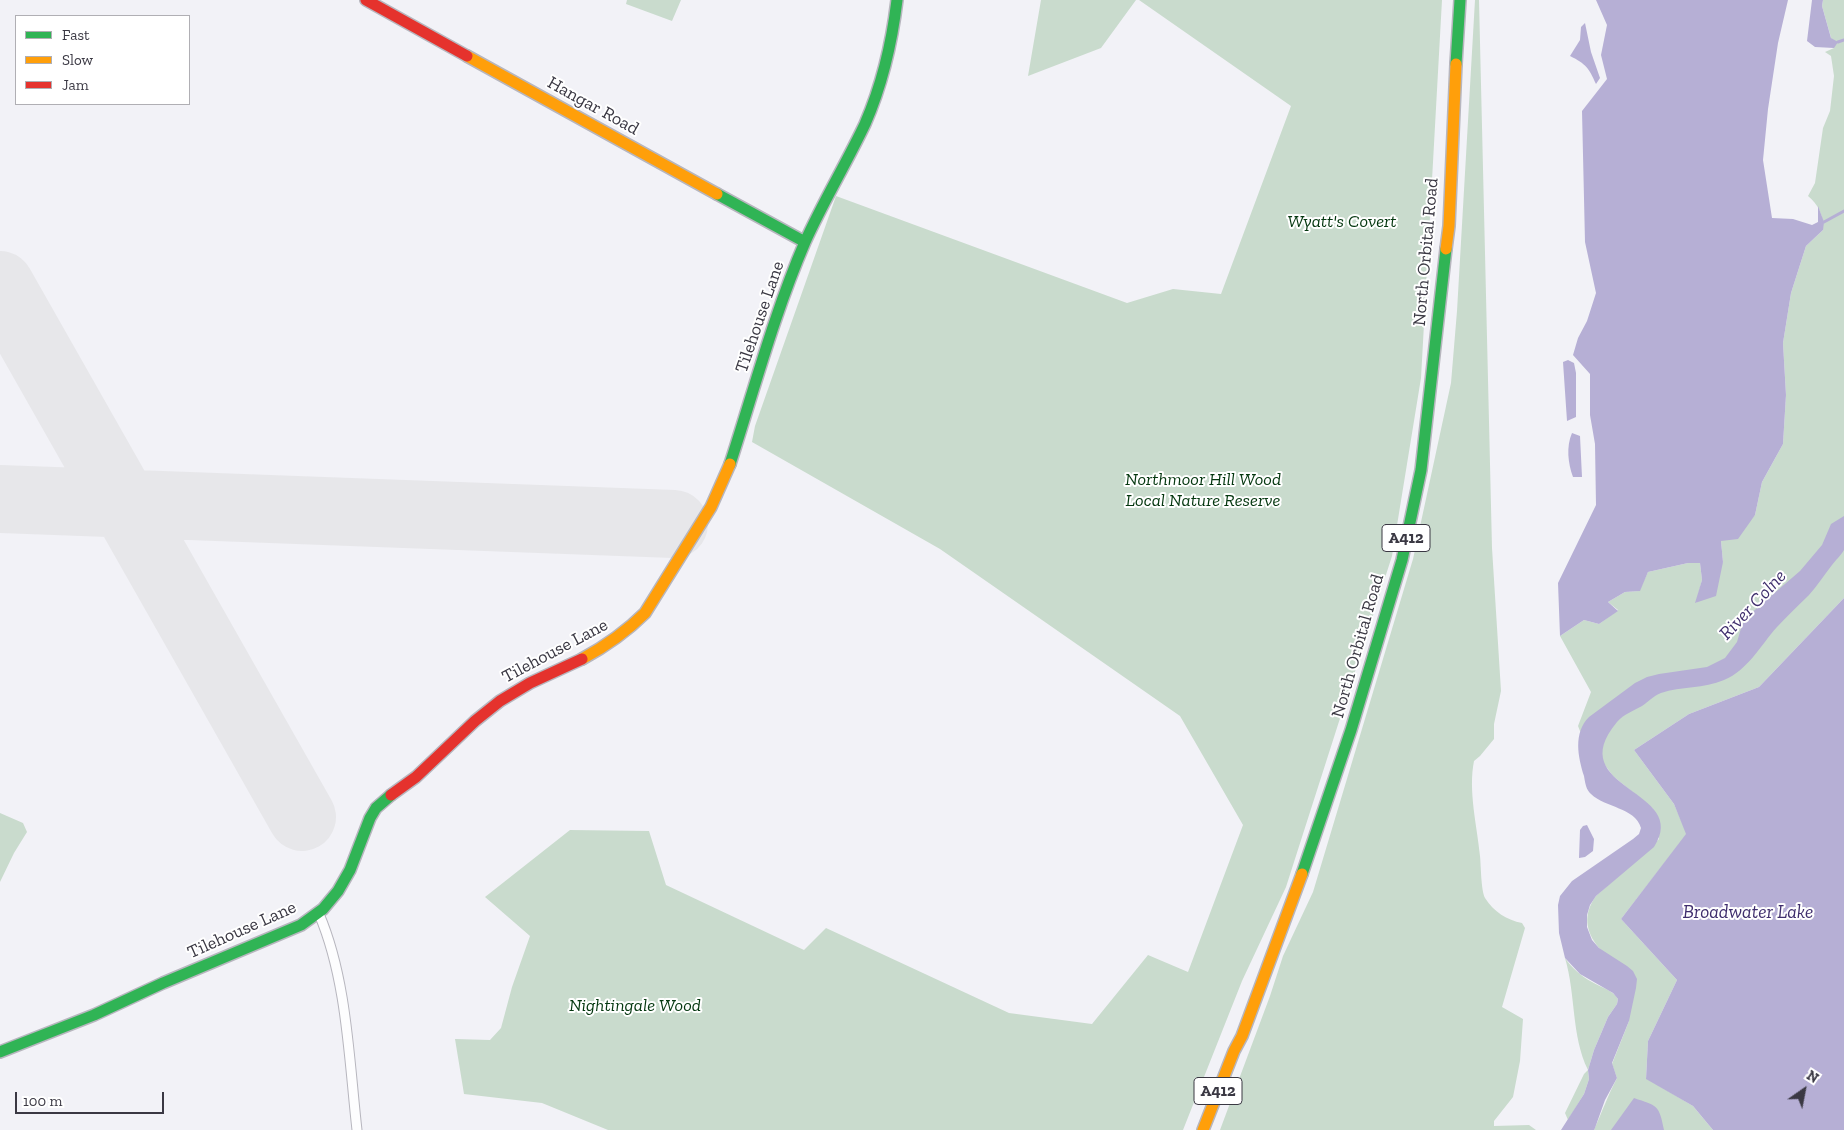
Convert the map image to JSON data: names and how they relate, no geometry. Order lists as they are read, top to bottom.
{
  "streets": {
    "street": [
      "Hangar Road",
      "North Orbital Road",
      "Tilehouse Lane",
      "A412"
    ]
  },
  "crossings": [
    ["Hangar Road", "Tilehouse Lane"]
  ],
  "water": ["River Colne", "Broadwater Lake"],
  "parks": ["Wyatt's Covert", "Northmoor Hill Wood Local Nature Reserve", "Nightingale Wood"],
  "legend": ["Fast", "Slow", "Jam"],
  "scale_bar": "100 m",
  "north": "top right"
}
